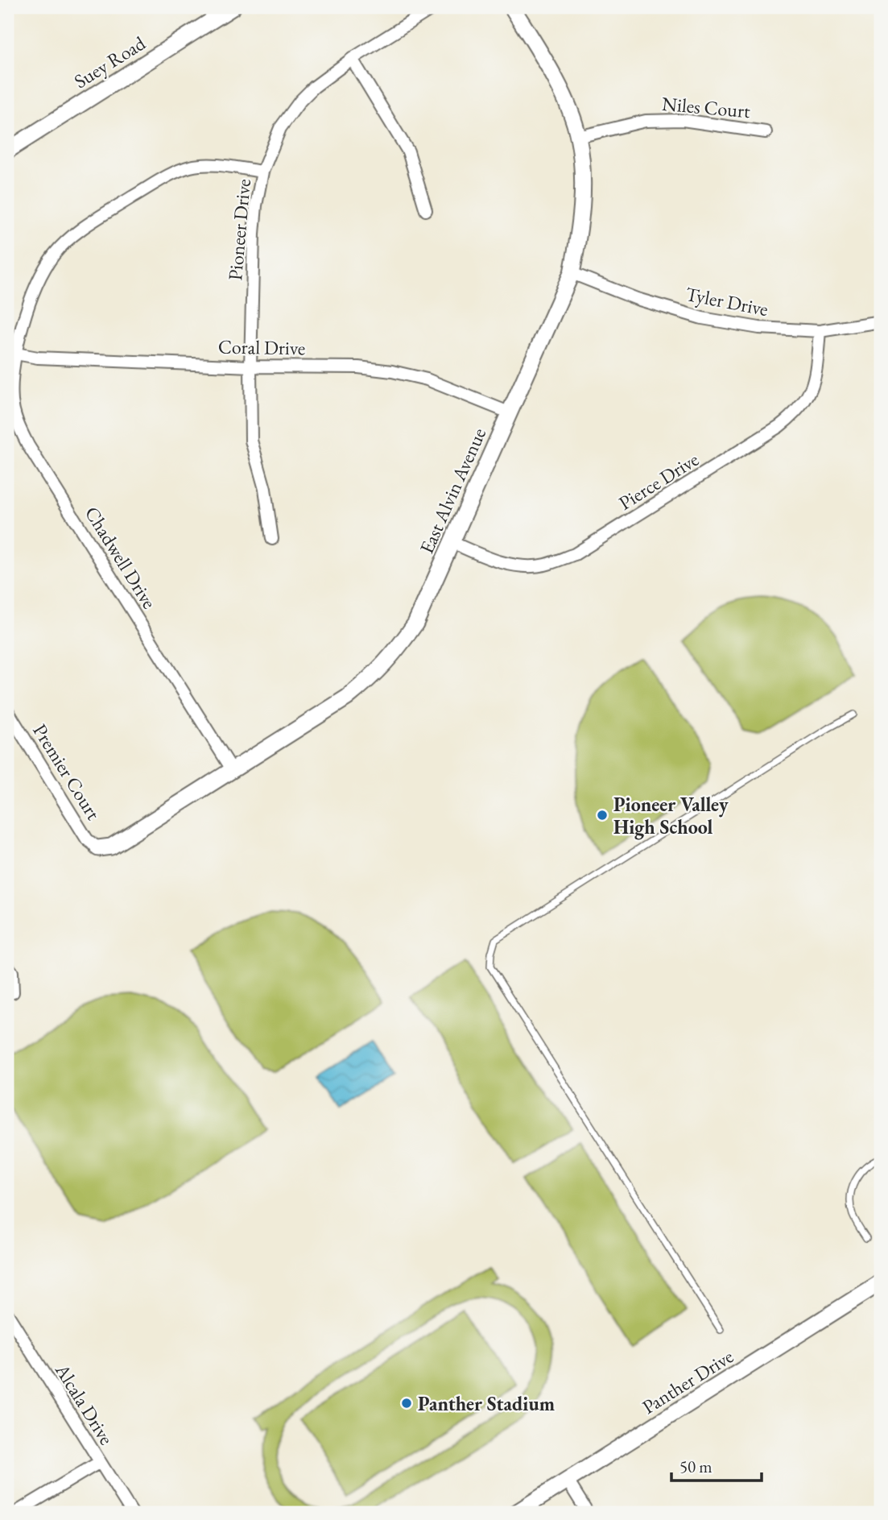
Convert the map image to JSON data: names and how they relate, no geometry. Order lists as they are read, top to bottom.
{
  "streets": {
    "street": [
      "Suey Road",
      "Niles Court",
      "Pioneer Drive",
      "Tyler Drive",
      "Coral Drive",
      "Pierce Drive",
      "East Alvin Avenue",
      "Chadwell Drive",
      "Premier Court",
      "Panther Drive",
      "Alcala Drive"
    ]
  },
  "crossings": [
    ["Niles Court", "East Alvin Avenue"],
    ["Pioneer Drive", "Coral Drive"],
    ["Pioneer Drive", "Chadwell Drive"],
    ["Tyler Drive", "Pierce Drive"],
    ["Tyler Drive", "East Alvin Avenue"],
    ["Coral Drive", "East Alvin Avenue"],
    ["Coral Drive", "Chadwell Drive"],
    ["Pierce Drive", "East Alvin Avenue"],
    ["East Alvin Avenue", "Chadwell Drive"],
    ["East Alvin Avenue", "Premier Court"]
  ],
  "places": ["Pioneer Valley High School", "Panther Stadium"],
  "scale_bar": "50 m"
}
